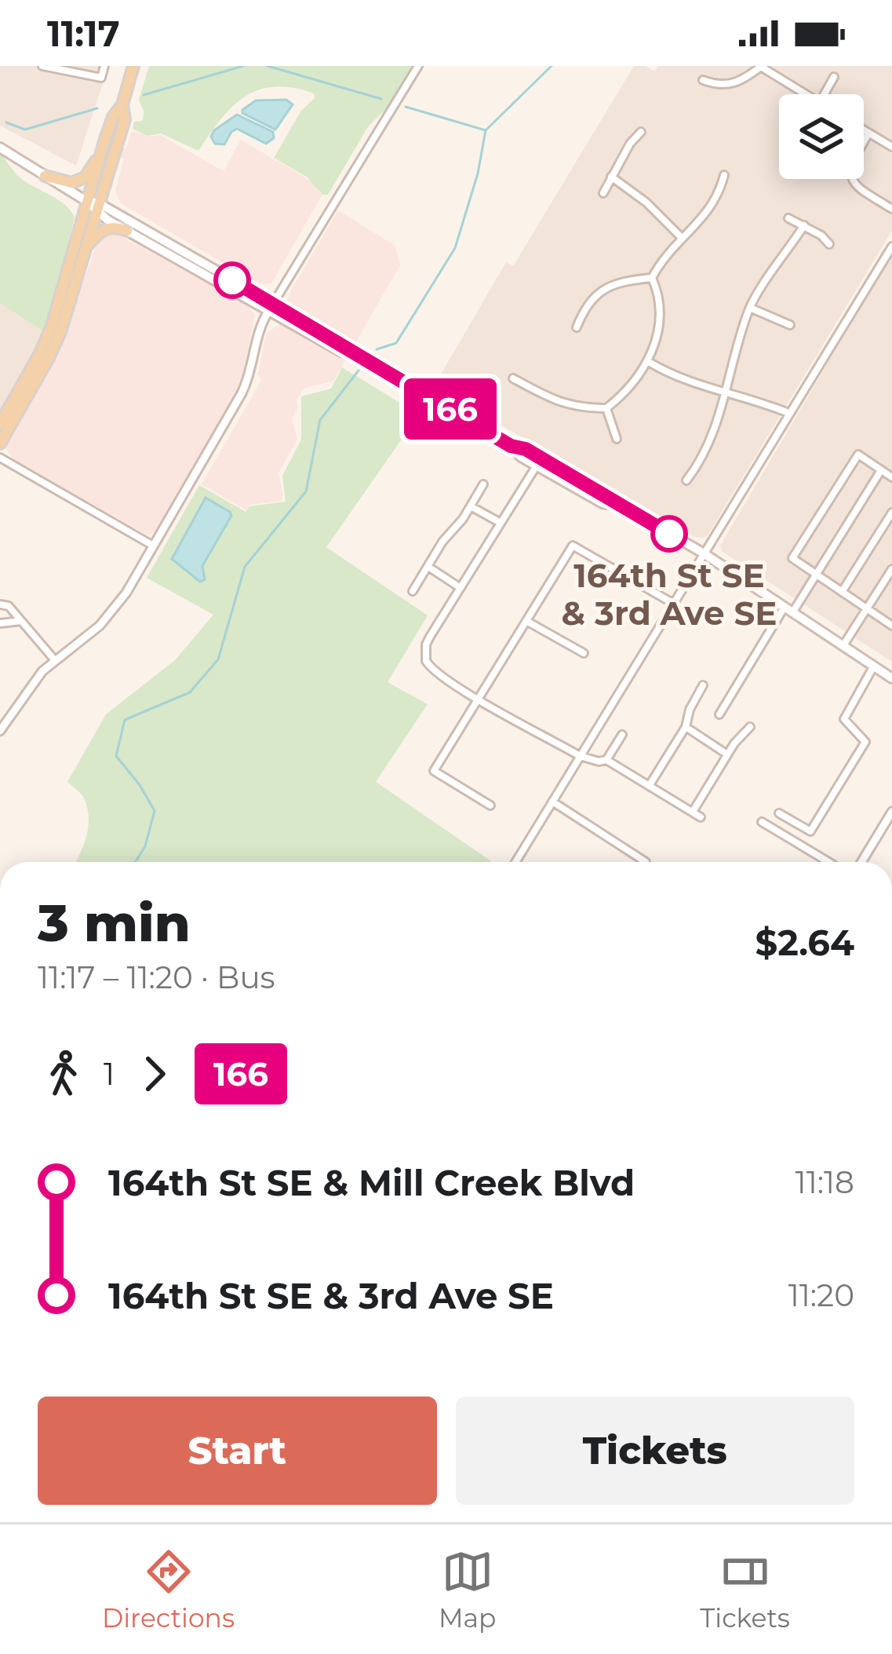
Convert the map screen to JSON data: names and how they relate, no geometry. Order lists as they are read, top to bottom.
{
  "places": ["164th St SE & 3rd Ave SE"],
  "lines": ["bus line 166"],
  "page": {
    "status": "11:17",
    "on_map": "166",
    "heading": ["3 min", "11:17 – 11:20 · Bus", "$2.64"],
    "legs": ["1", "166"],
    "list": [
      {
        "name": "164th St SE & Mill Creek Blvd",
        "value": "11:18"
      },
      {
        "name": "164th St SE & 3rd Ave SE",
        "value": "11:20"
      }
    ],
    "buttons": ["Start", "Tickets"],
    "tabs": ["Directions", "Map", "Tickets"]
  }
}
